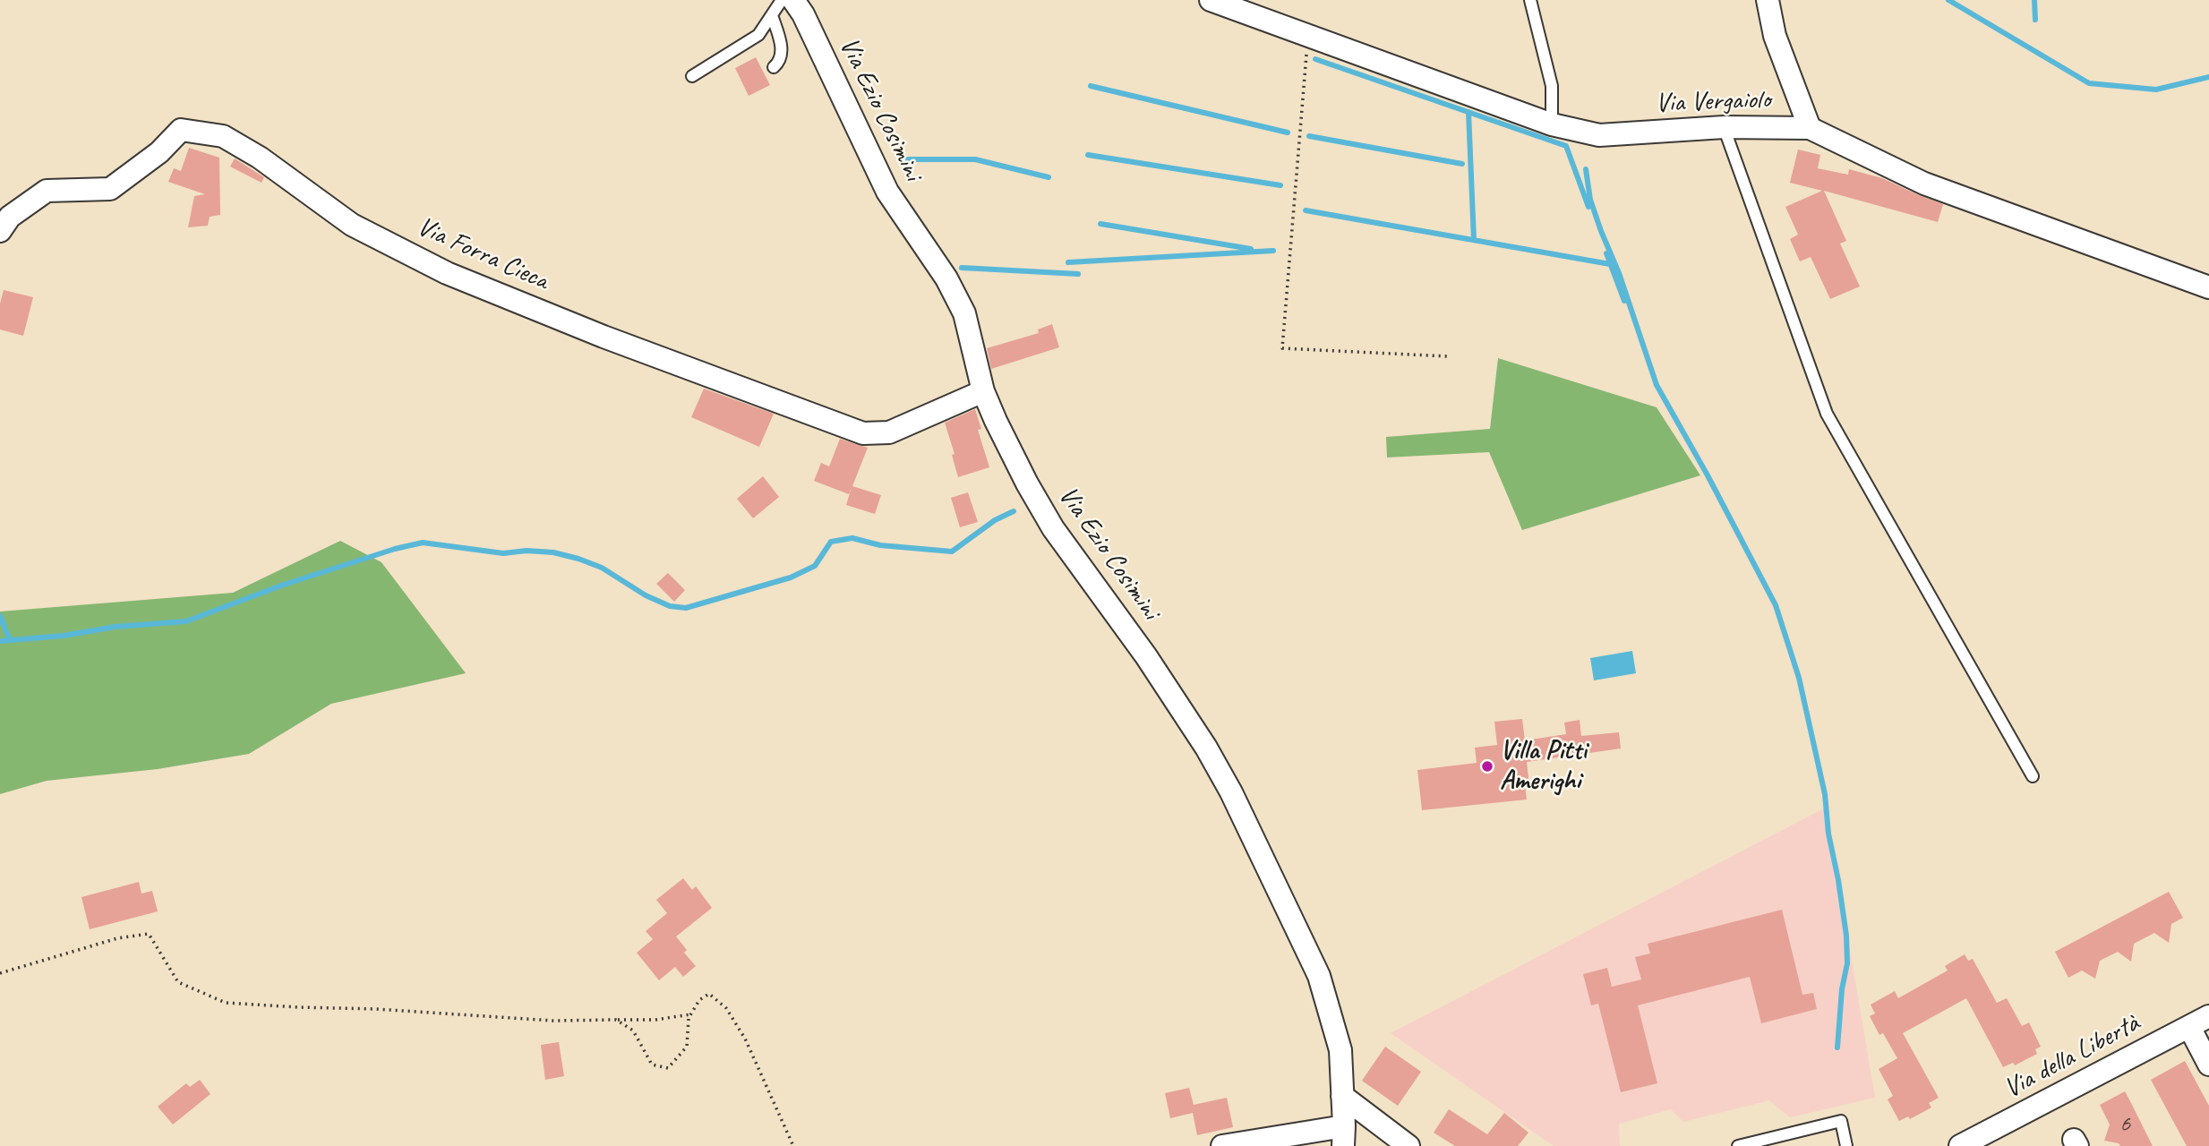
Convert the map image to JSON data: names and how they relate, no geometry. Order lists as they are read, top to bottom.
{
  "streets": {
    "street": [
      "Via Vergaiolo",
      "Via Ezio Cosimini",
      "Via Forra Cieca",
      "Via della Libertà"
    ]
  },
  "crossings": [
    ["Via Ezio Cosimini", "Via Forra Cieca"]
  ],
  "places": ["Villa Pitti Amerighi"],
  "house_numbers": ["6"]
}
